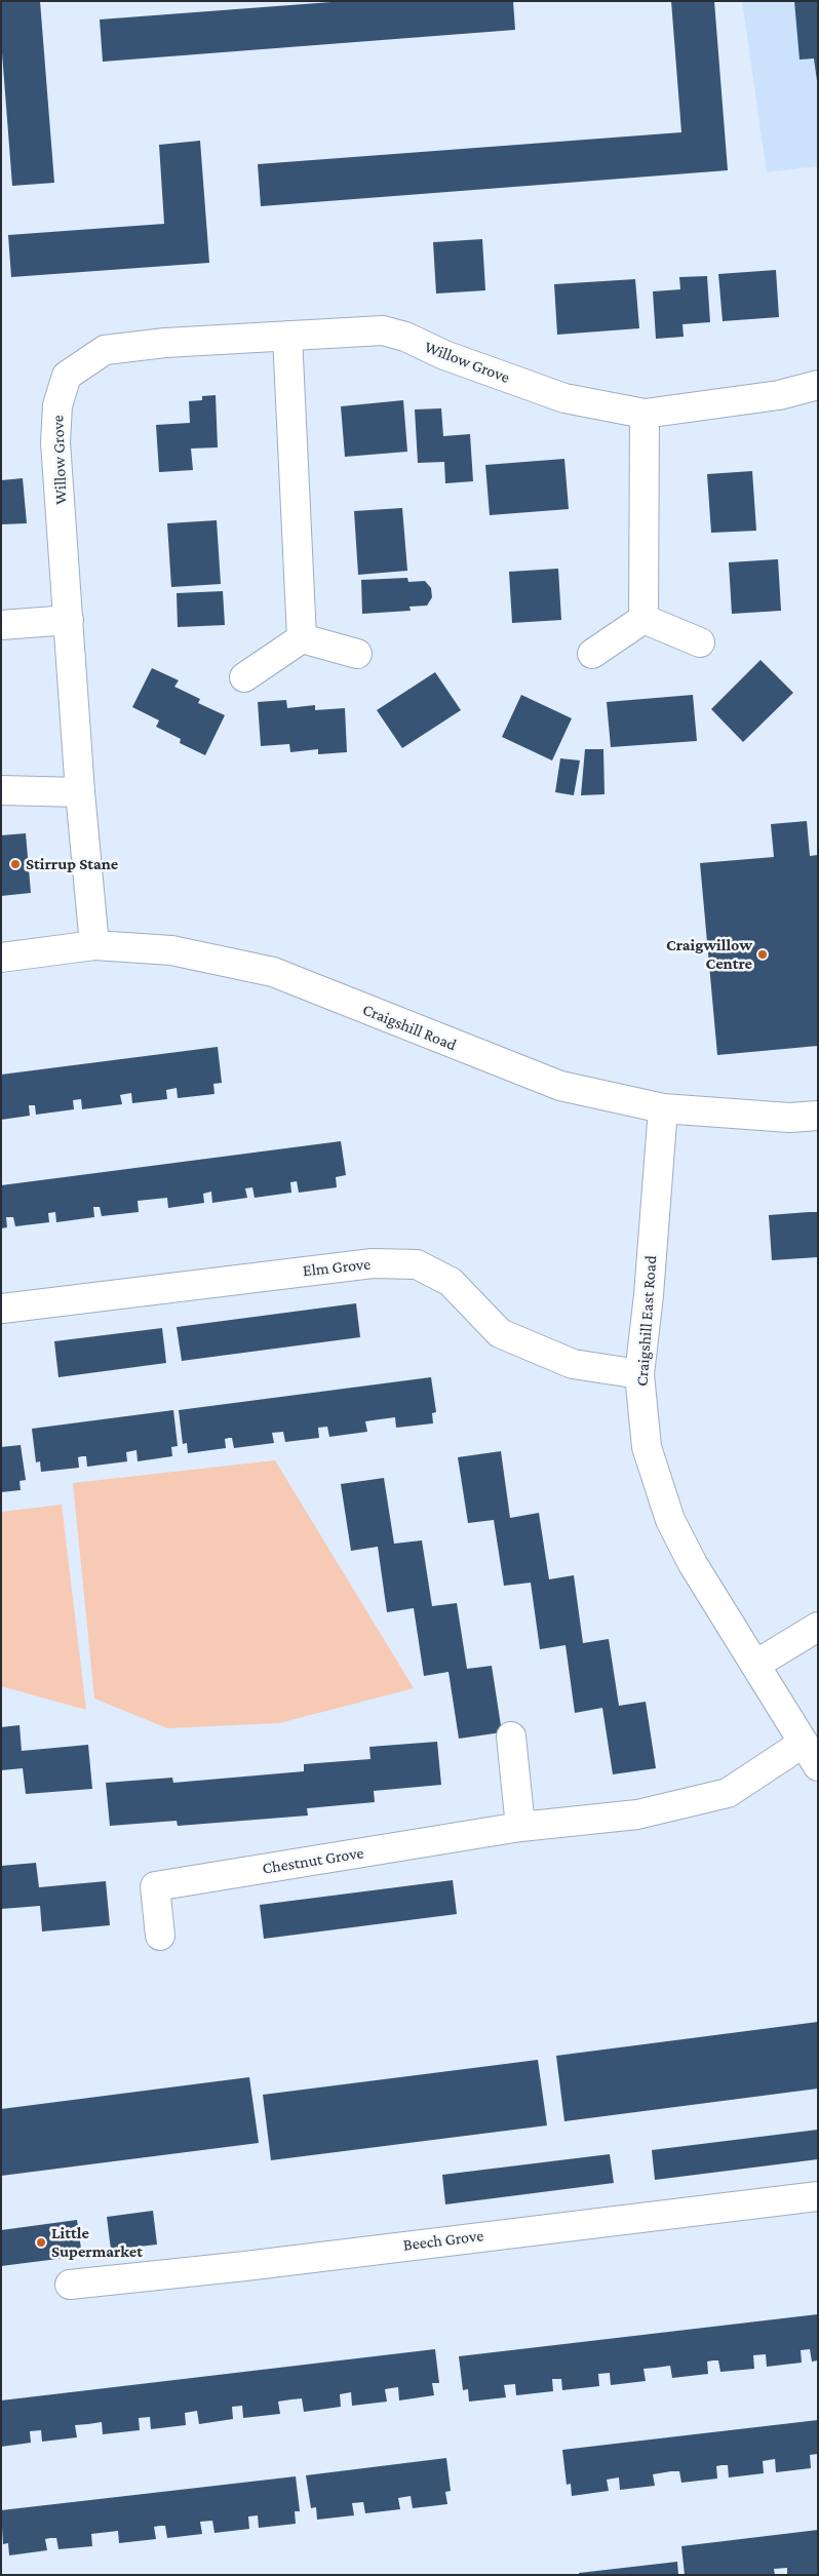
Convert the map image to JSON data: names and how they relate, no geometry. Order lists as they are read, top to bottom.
{
  "streets": {
    "street": [
      "Willow Grove",
      "Craigshill Road",
      "Elm Grove",
      "Craigshill East Road",
      "Chestnut Grove",
      "Beech Grove"
    ]
  },
  "crossings": [
    ["Willow Grove", "Craigshill Road"],
    ["Craigshill Road", "Craigshill East Road"],
    ["Elm Grove", "Craigshill East Road"],
    ["Craigshill East Road", "Chestnut Grove"]
  ],
  "places": ["Stirrup Stane", "Craigwillow Centre", "Little Supermarket"]
}
